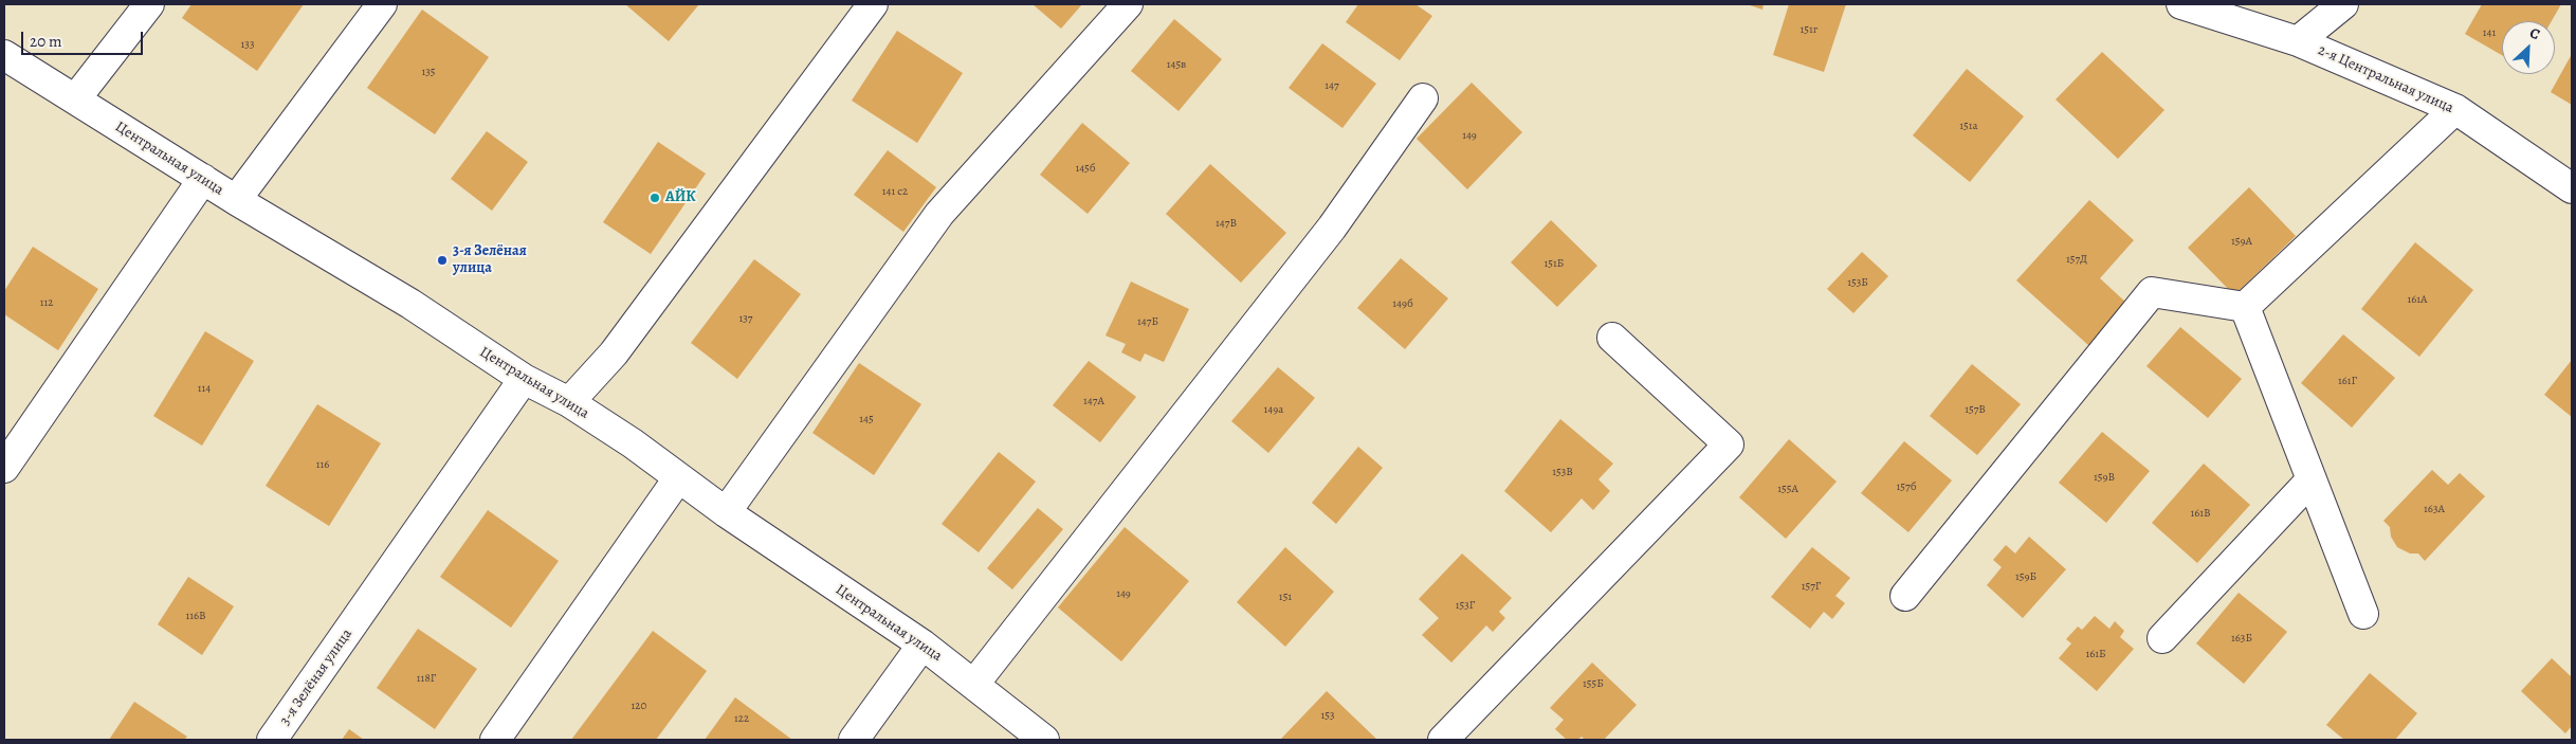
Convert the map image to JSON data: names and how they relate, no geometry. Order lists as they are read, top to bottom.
{
  "streets": {
    "street": ["2-я Центральная улица", "Центральная улица", "3-я Зелёная улица"]
  },
  "crossings": [
    ["Центральная улица", "3-я Зелёная улица"]
  ],
  "places": ["АЙК", "3-я Зелёная улица"],
  "house_numbers": [
    "151г",
    "141",
    "133",
    "145в",
    "135",
    "147",
    "151а",
    "149",
    "145б",
    "141 с2",
    "147В",
    "159А",
    "157Д",
    "151Б",
    "153Б",
    "161А",
    "112",
    "149б",
    "137",
    "147Б",
    "161Г",
    "114",
    "147А",
    "149а",
    "157В",
    "145",
    "116",
    "153В",
    "159В",
    "157б",
    "155А",
    "163А",
    "161В",
    "159Б",
    "157Г",
    "149",
    "151",
    "153Г",
    "116В",
    "163Б",
    "161Б",
    "118Г",
    "155Б",
    "120",
    "153",
    "122"
  ],
  "scale_bar": "20 m",
  "north": "top right"
}
